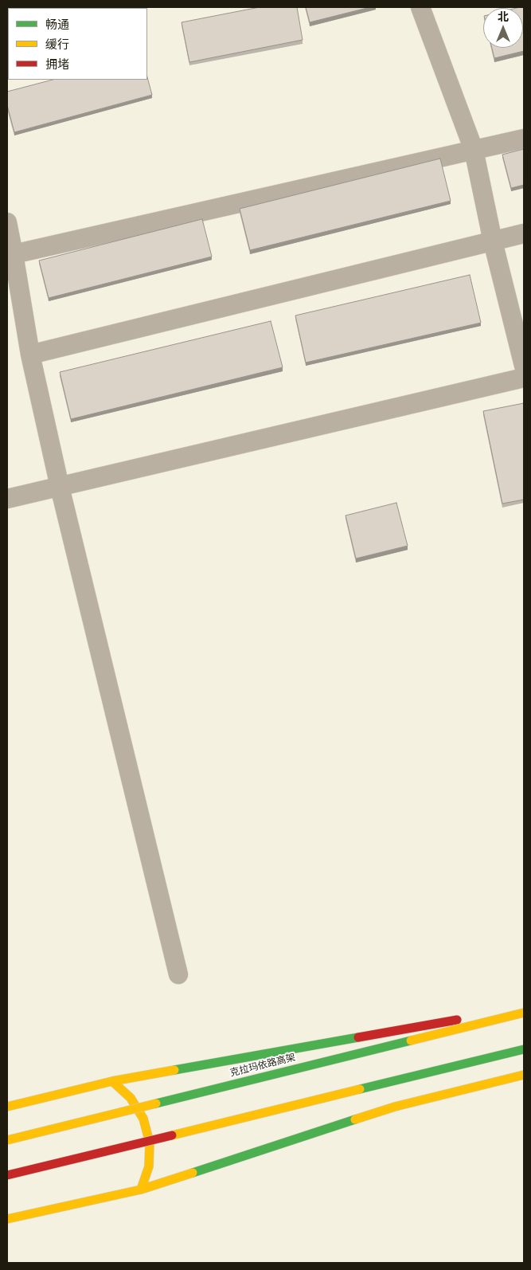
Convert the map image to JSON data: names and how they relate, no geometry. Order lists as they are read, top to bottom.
{
  "streets": {
    "main road": ["克拉玛依路高架"]
  },
  "legend": ["畅通", "缓行", "拥堵"],
  "north": "top"
}
